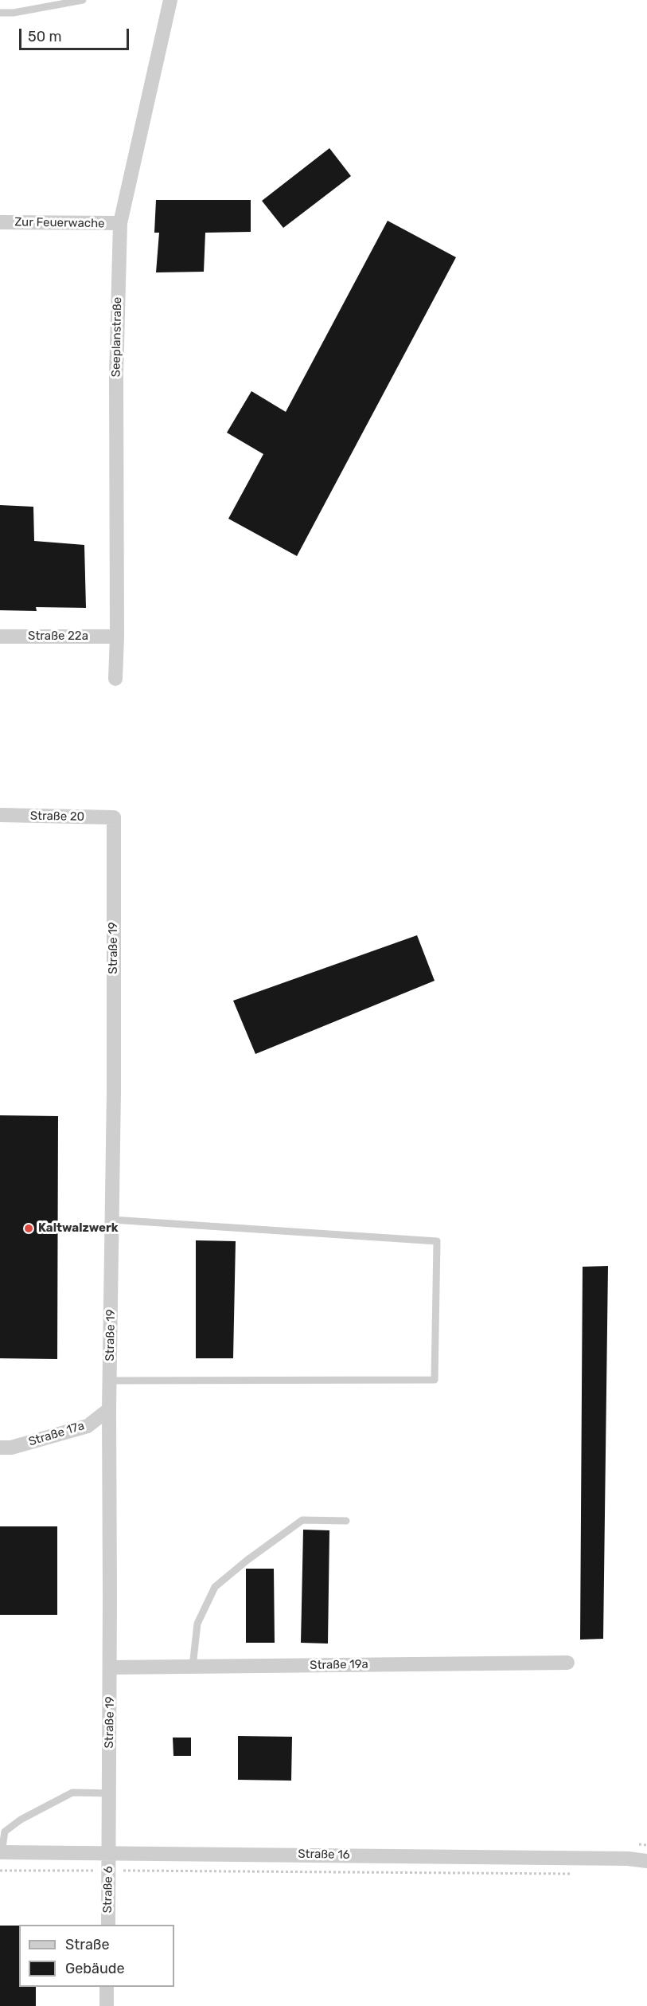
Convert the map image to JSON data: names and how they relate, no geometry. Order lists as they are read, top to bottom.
{
  "streets": {
    "street": [
      "Zur Feuerwache",
      "Seeplanstraße",
      "Straße 22a",
      "Straße 20",
      "Straße 19",
      "Straße 17a",
      "Straße 19a",
      "Straße 16",
      "Straße 6"
    ]
  },
  "crossings": [
    ["Zur Feuerwache", "Seeplanstraße"],
    ["Seeplanstraße", "Straße 22a"],
    ["Straße 20", "Straße 19"],
    ["Straße 19", "Straße 17a"],
    ["Straße 19", "Straße 19a"],
    ["Straße 19", "Straße 16"],
    ["Straße 19", "Straße 6"],
    ["Straße 16", "Straße 6"]
  ],
  "places": ["Kaltwalzwerk"],
  "legend": ["Straße", "Gebäude"],
  "scale_bar": "50 m"
}
